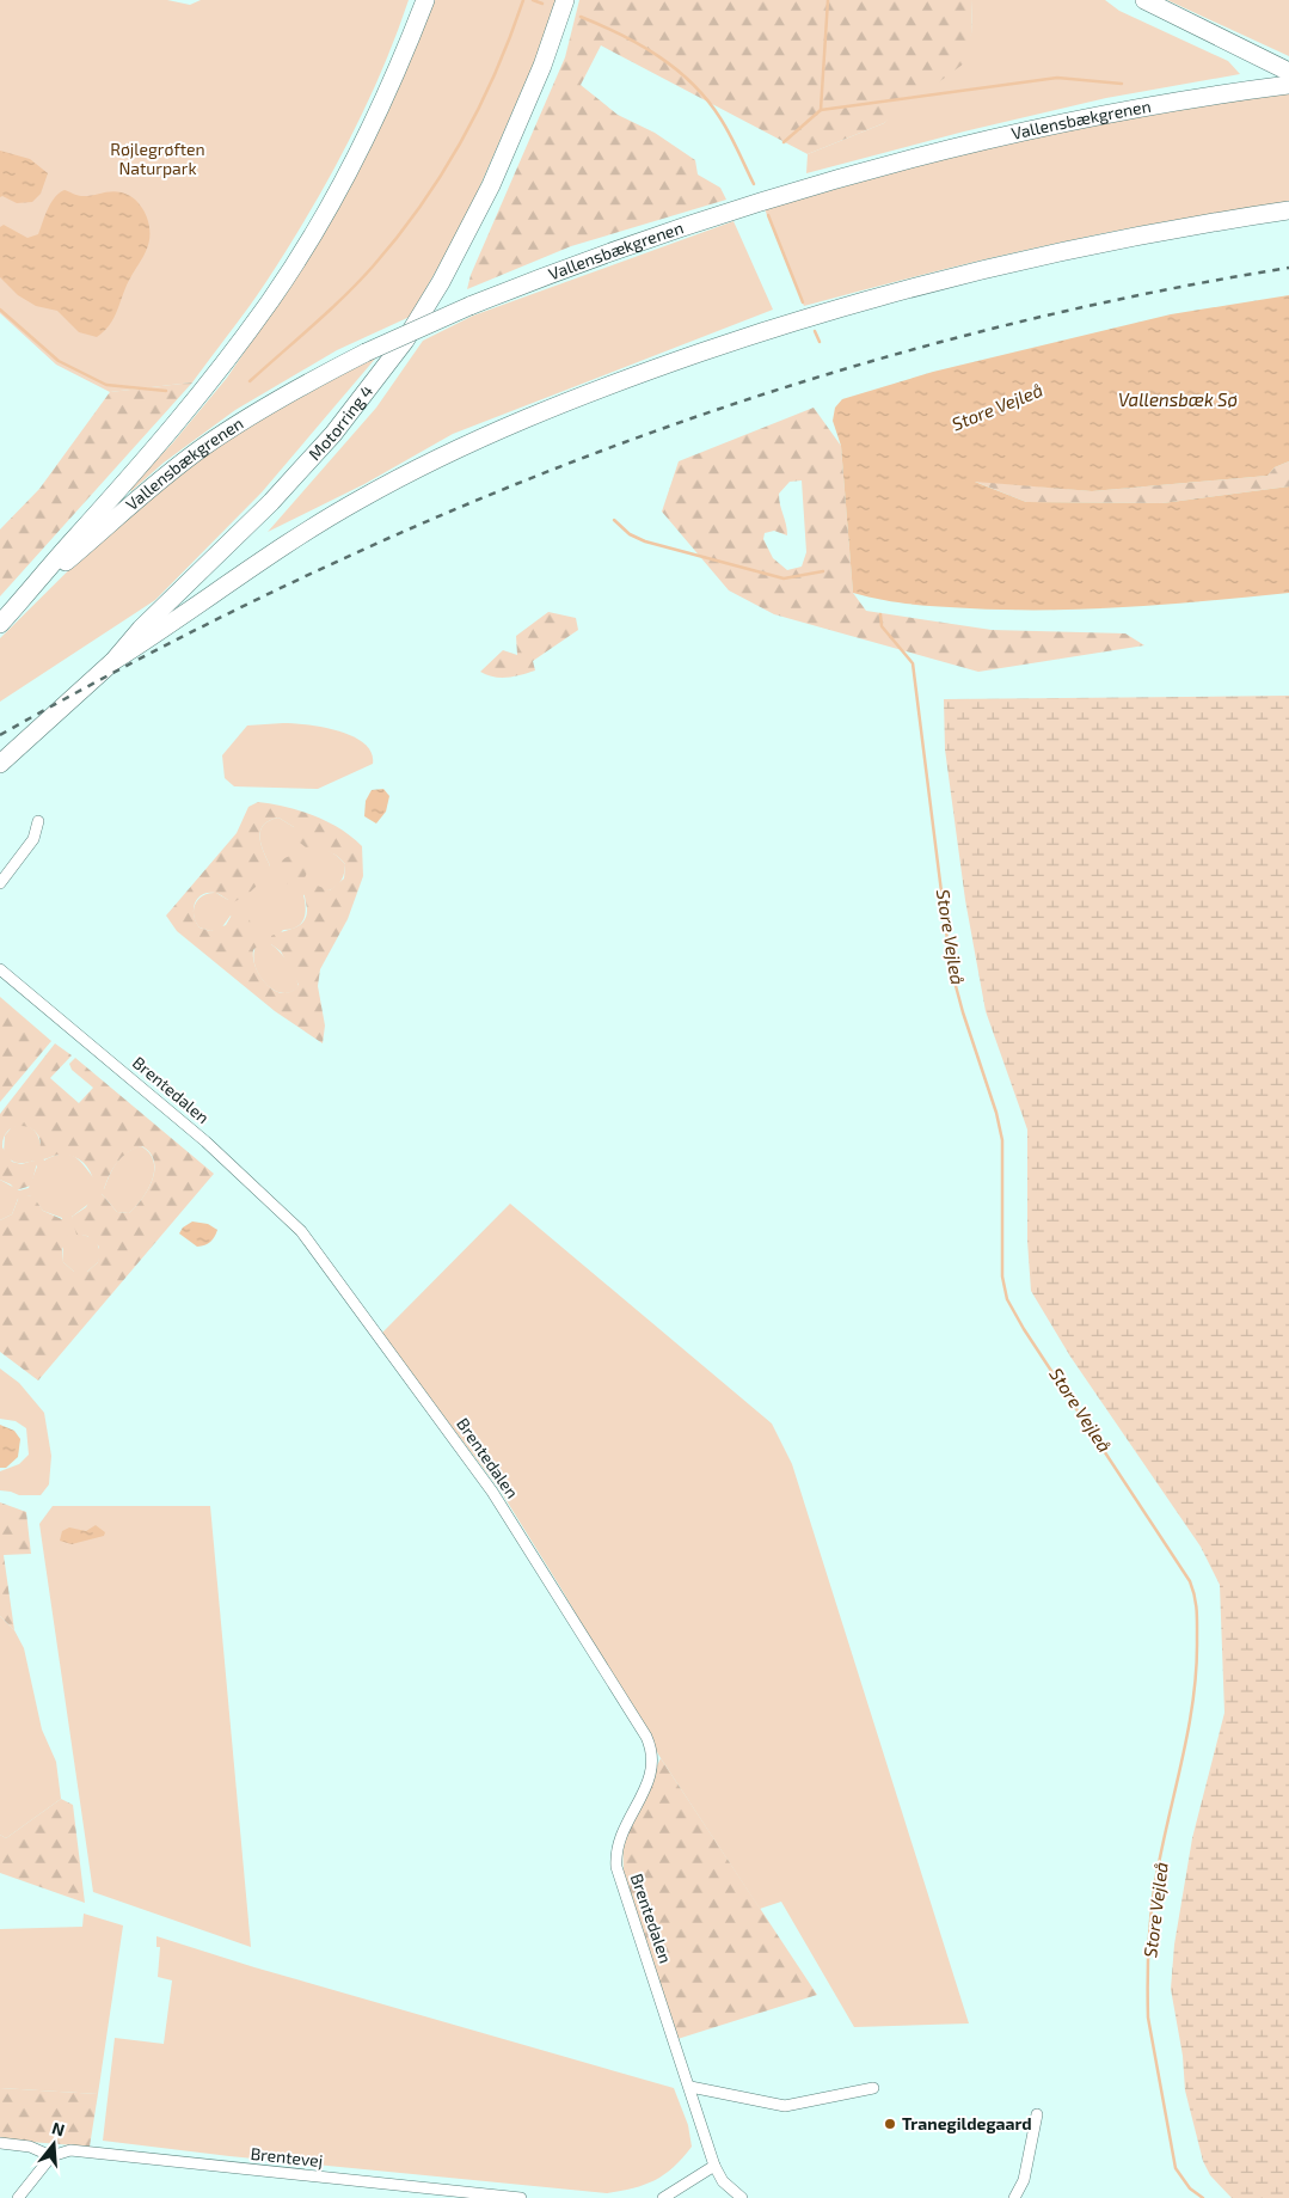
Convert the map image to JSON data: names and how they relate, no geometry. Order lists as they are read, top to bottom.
{
  "streets": {
    "highway": ["Vallensbækgrenen", "Motorring 4"],
    "street": ["Brentedalen", "Brentevej"]
  },
  "water": ["Vallensbæk Sø", "Store Vejleå"],
  "parks": ["Røjlegrøften Naturpark"],
  "places": ["Tranegildegaard"],
  "north": "top"
}
